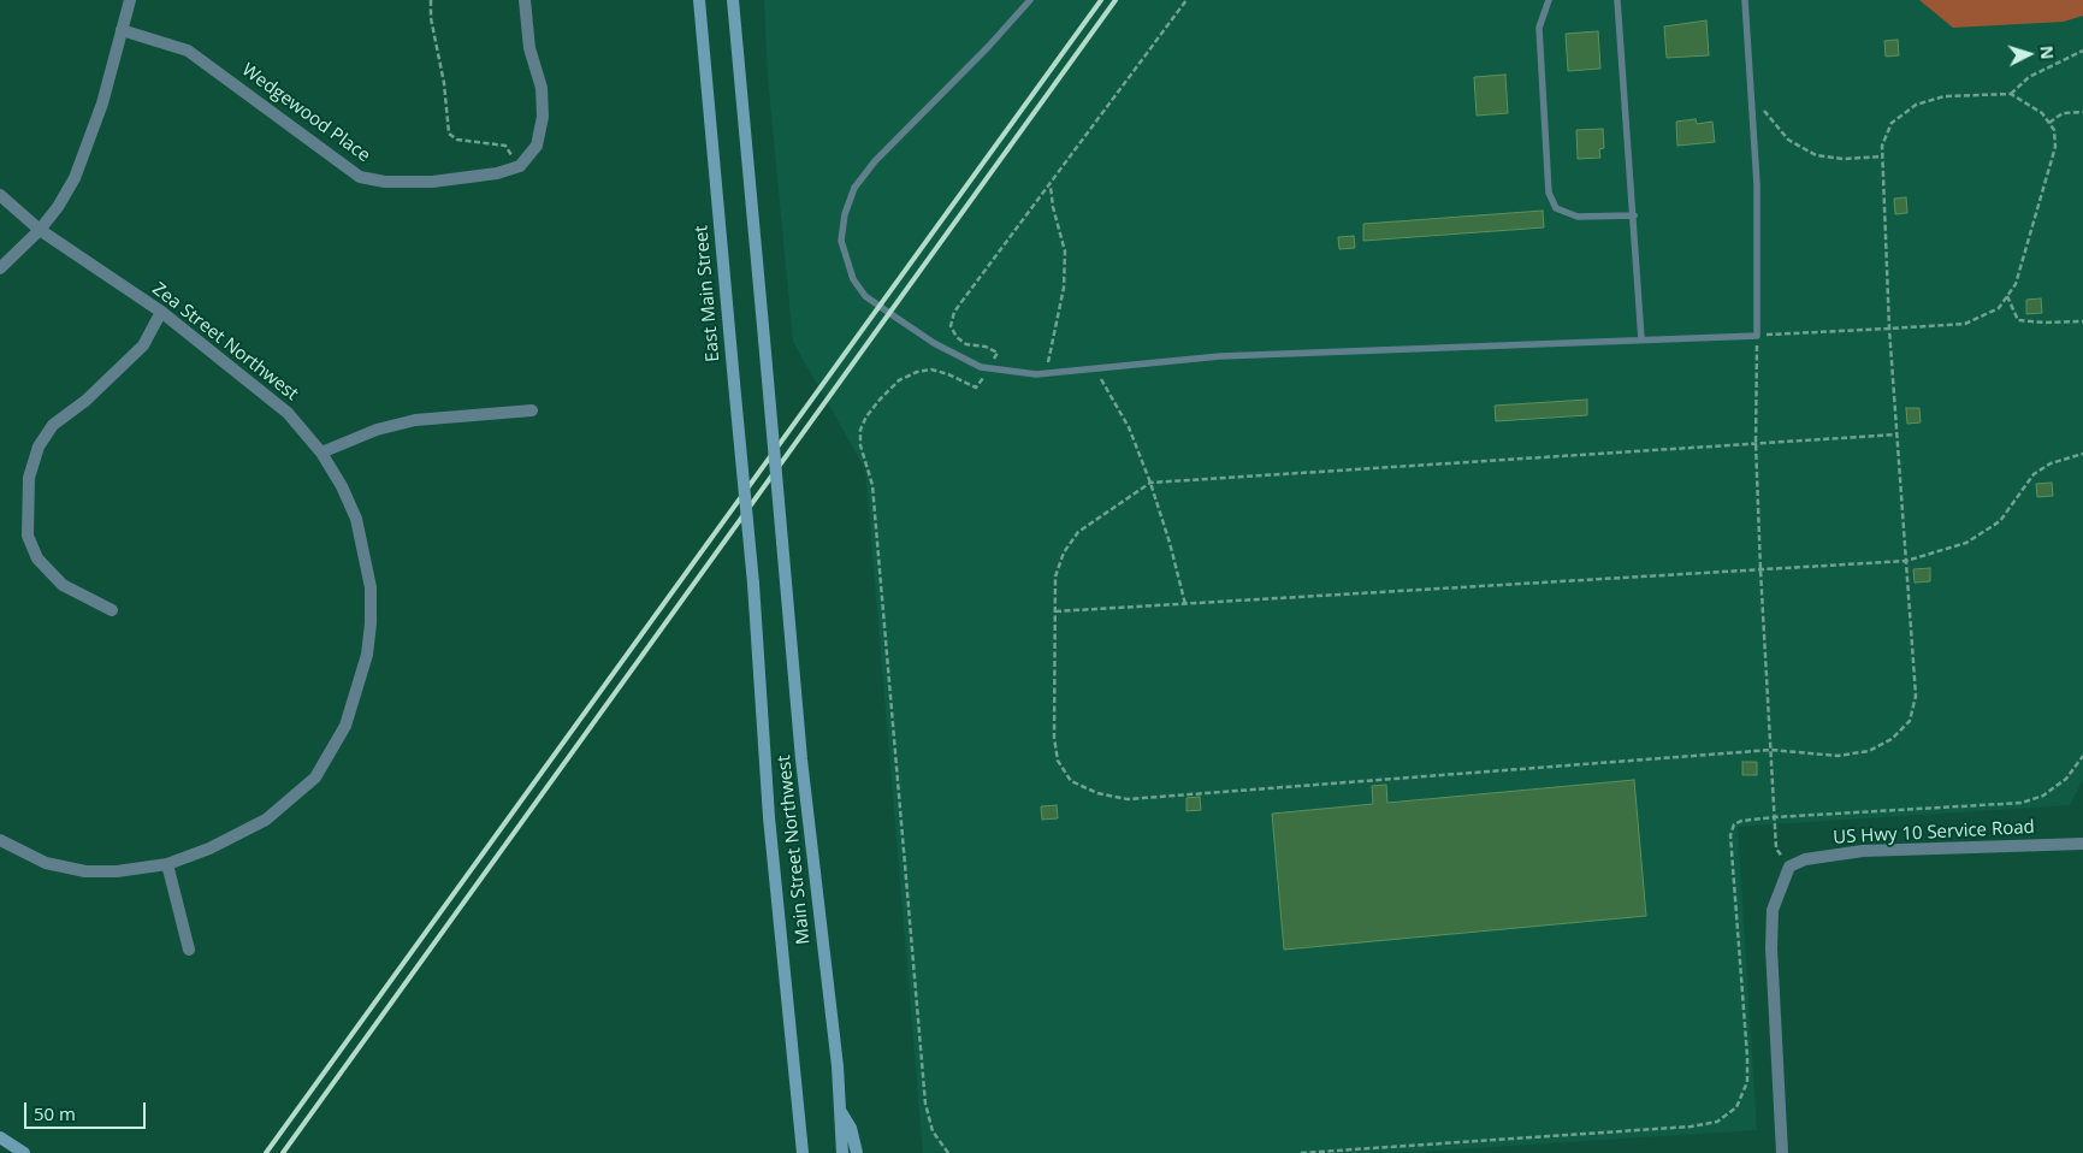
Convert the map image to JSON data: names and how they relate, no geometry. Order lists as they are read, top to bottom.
{
  "streets": {
    "main road": ["East Main Street", "Main Street Northwest"],
    "street": ["Wedgewood Place", "Zea Street Northwest", "US Hwy 10 Service Road"]
  },
  "crossings": [
    ["East Main Street", "Main Street Northwest"]
  ],
  "scale_bar": "50 m",
  "north": "right"
}
